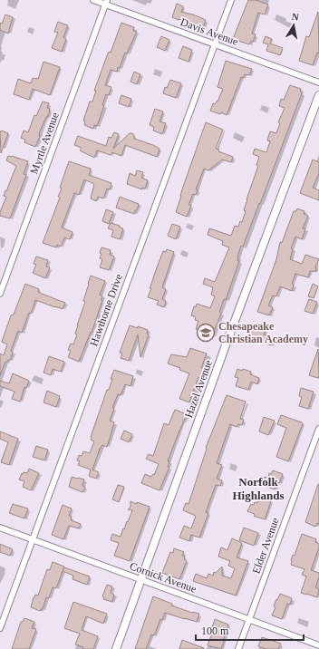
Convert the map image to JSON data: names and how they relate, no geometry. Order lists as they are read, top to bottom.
{
  "streets": {
    "street": [
      "Davis Avenue",
      "Myrtle Avenue",
      "Hawthorne Drive",
      "Hazel Avenue",
      "Elder Avenue",
      "Cornick Avenue"
    ]
  },
  "crossings": [
    ["Davis Avenue", "Myrtle Avenue"],
    ["Davis Avenue", "Hawthorne Drive"],
    ["Hawthorne Drive", "Cornick Avenue"],
    ["Hazel Avenue", "Cornick Avenue"],
    ["Elder Avenue", "Cornick Avenue"]
  ],
  "districts": ["Norfolk Highlands"],
  "places": {
    "school or university": ["Chesapeake Christian Academy"]
  },
  "scale_bar": "100 m",
  "north": "top"
}
